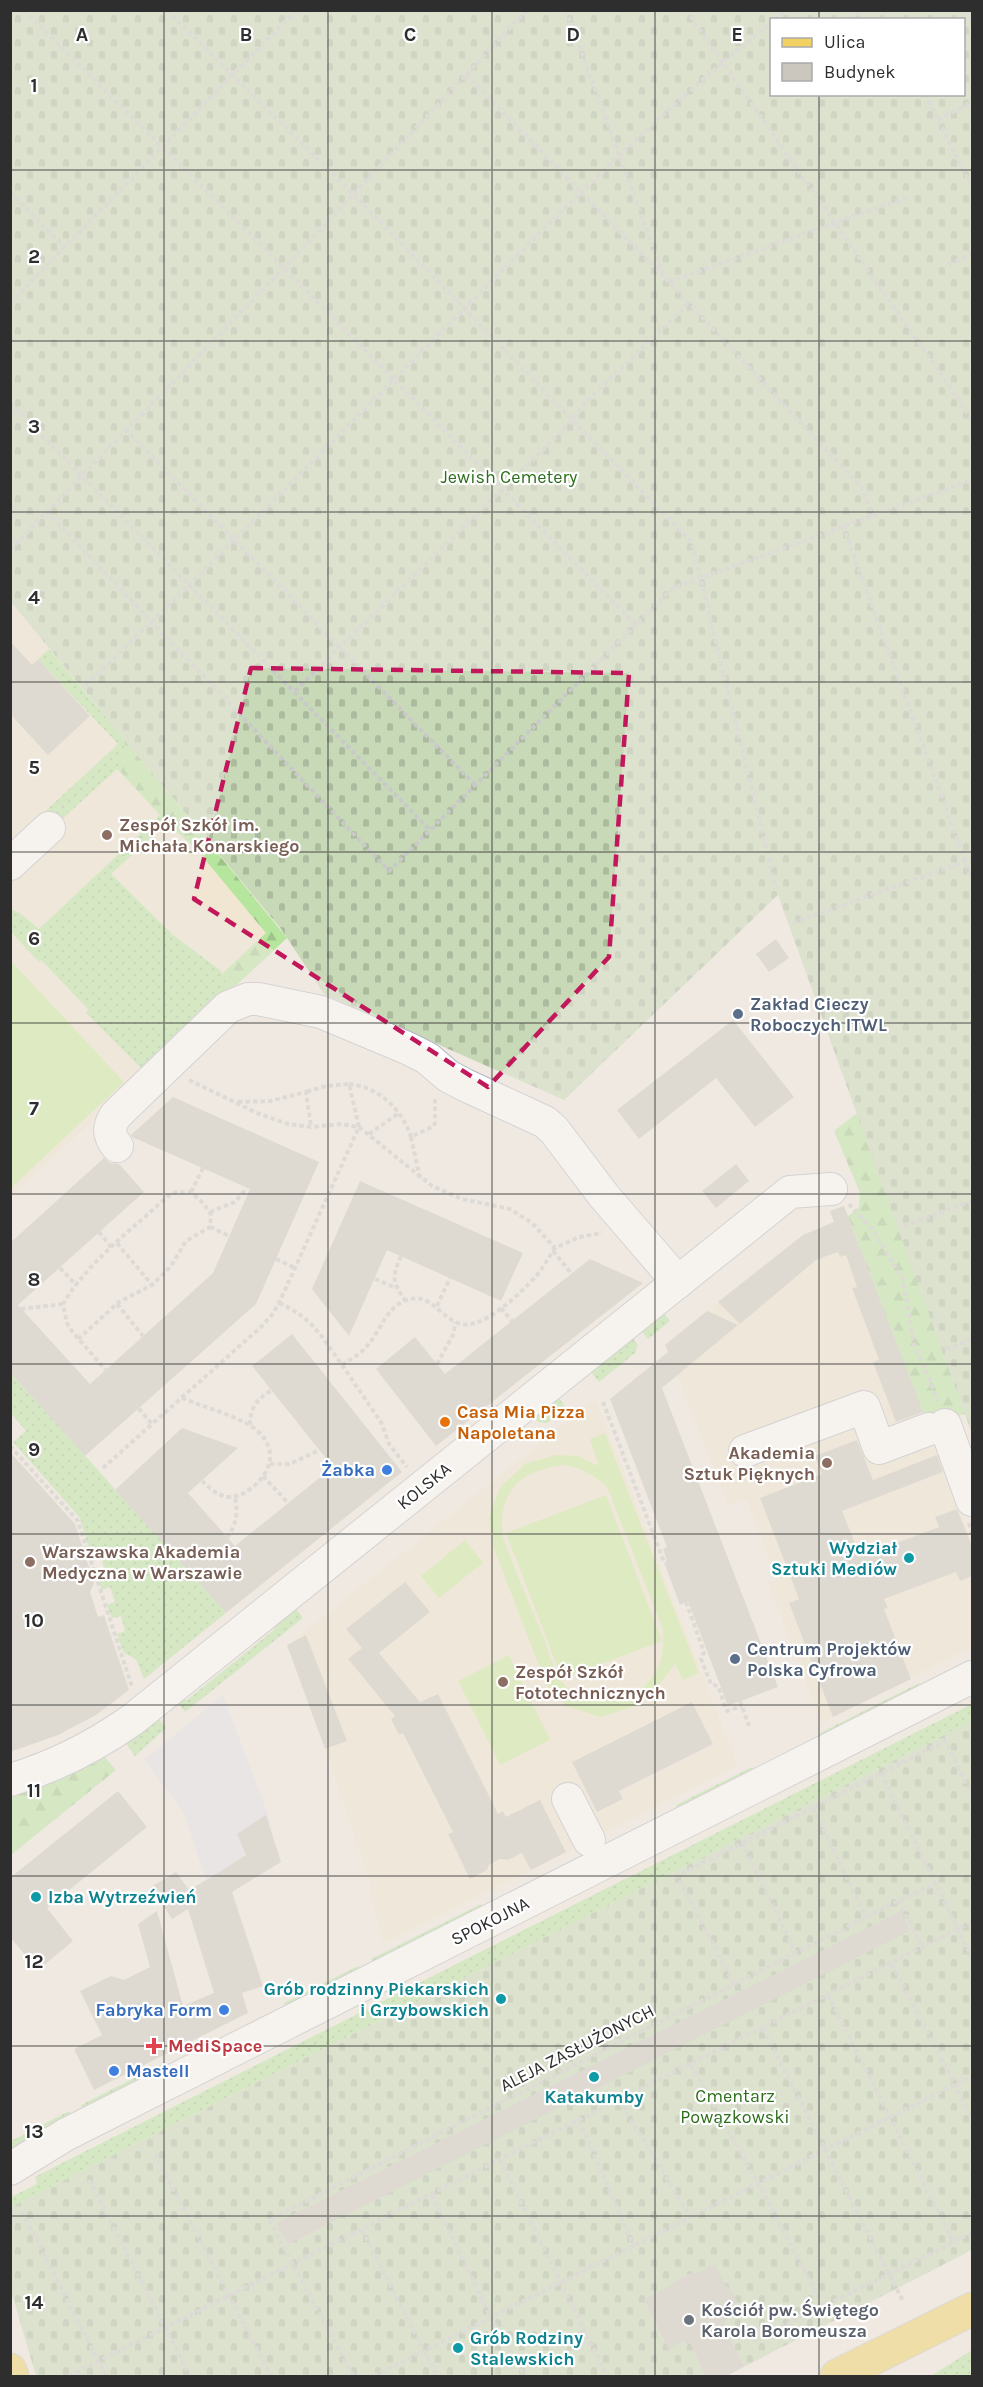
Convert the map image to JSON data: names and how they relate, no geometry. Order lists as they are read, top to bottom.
{
  "streets": {
    "street": ["KOLSKA", "SPOKOJNA"],
    "path": ["ALEJA ZASŁUŻONYCH"]
  },
  "parks": ["Jewish Cemetery", "Cmentarz Powązkowski"],
  "places": {
    "other": [
      "Zespół Szkół im. Michała Konarskiego",
      "Zakład Cieczy Roboczych ITWL",
      "Casa Mia Pizza Napoletana",
      "Akademia Sztuk Pięknych",
      "Żabka",
      "Wydział Sztuki Mediów",
      "Warszawska Akademia Medyczna w Warszawie",
      "Centrum Projektów Polska Cyfrowa",
      "Zespół Szkół Fototechnicznych",
      "Izba Wytrzeźwień",
      "Grób rodzinny Piekarskich i Grzybowskich",
      "Fabryka Form",
      "Mastell",
      "Katakumby",
      "Kościół pw. Świętego Karola Boromeusza",
      "Grób Rodziny Stalewskich"
    ],
    "health": ["MediSpace"]
  },
  "legend": ["Ulica", "Budynek"],
  "grid": {
    "columns": [
      "A",
      "B",
      "C",
      "D",
      "E"
    ],
    "rows": [
      "1",
      "2",
      "3",
      "4",
      "5",
      "6",
      "7",
      "8",
      "9",
      "10",
      "11",
      "12",
      "13",
      "14"
    ]
  }
}
